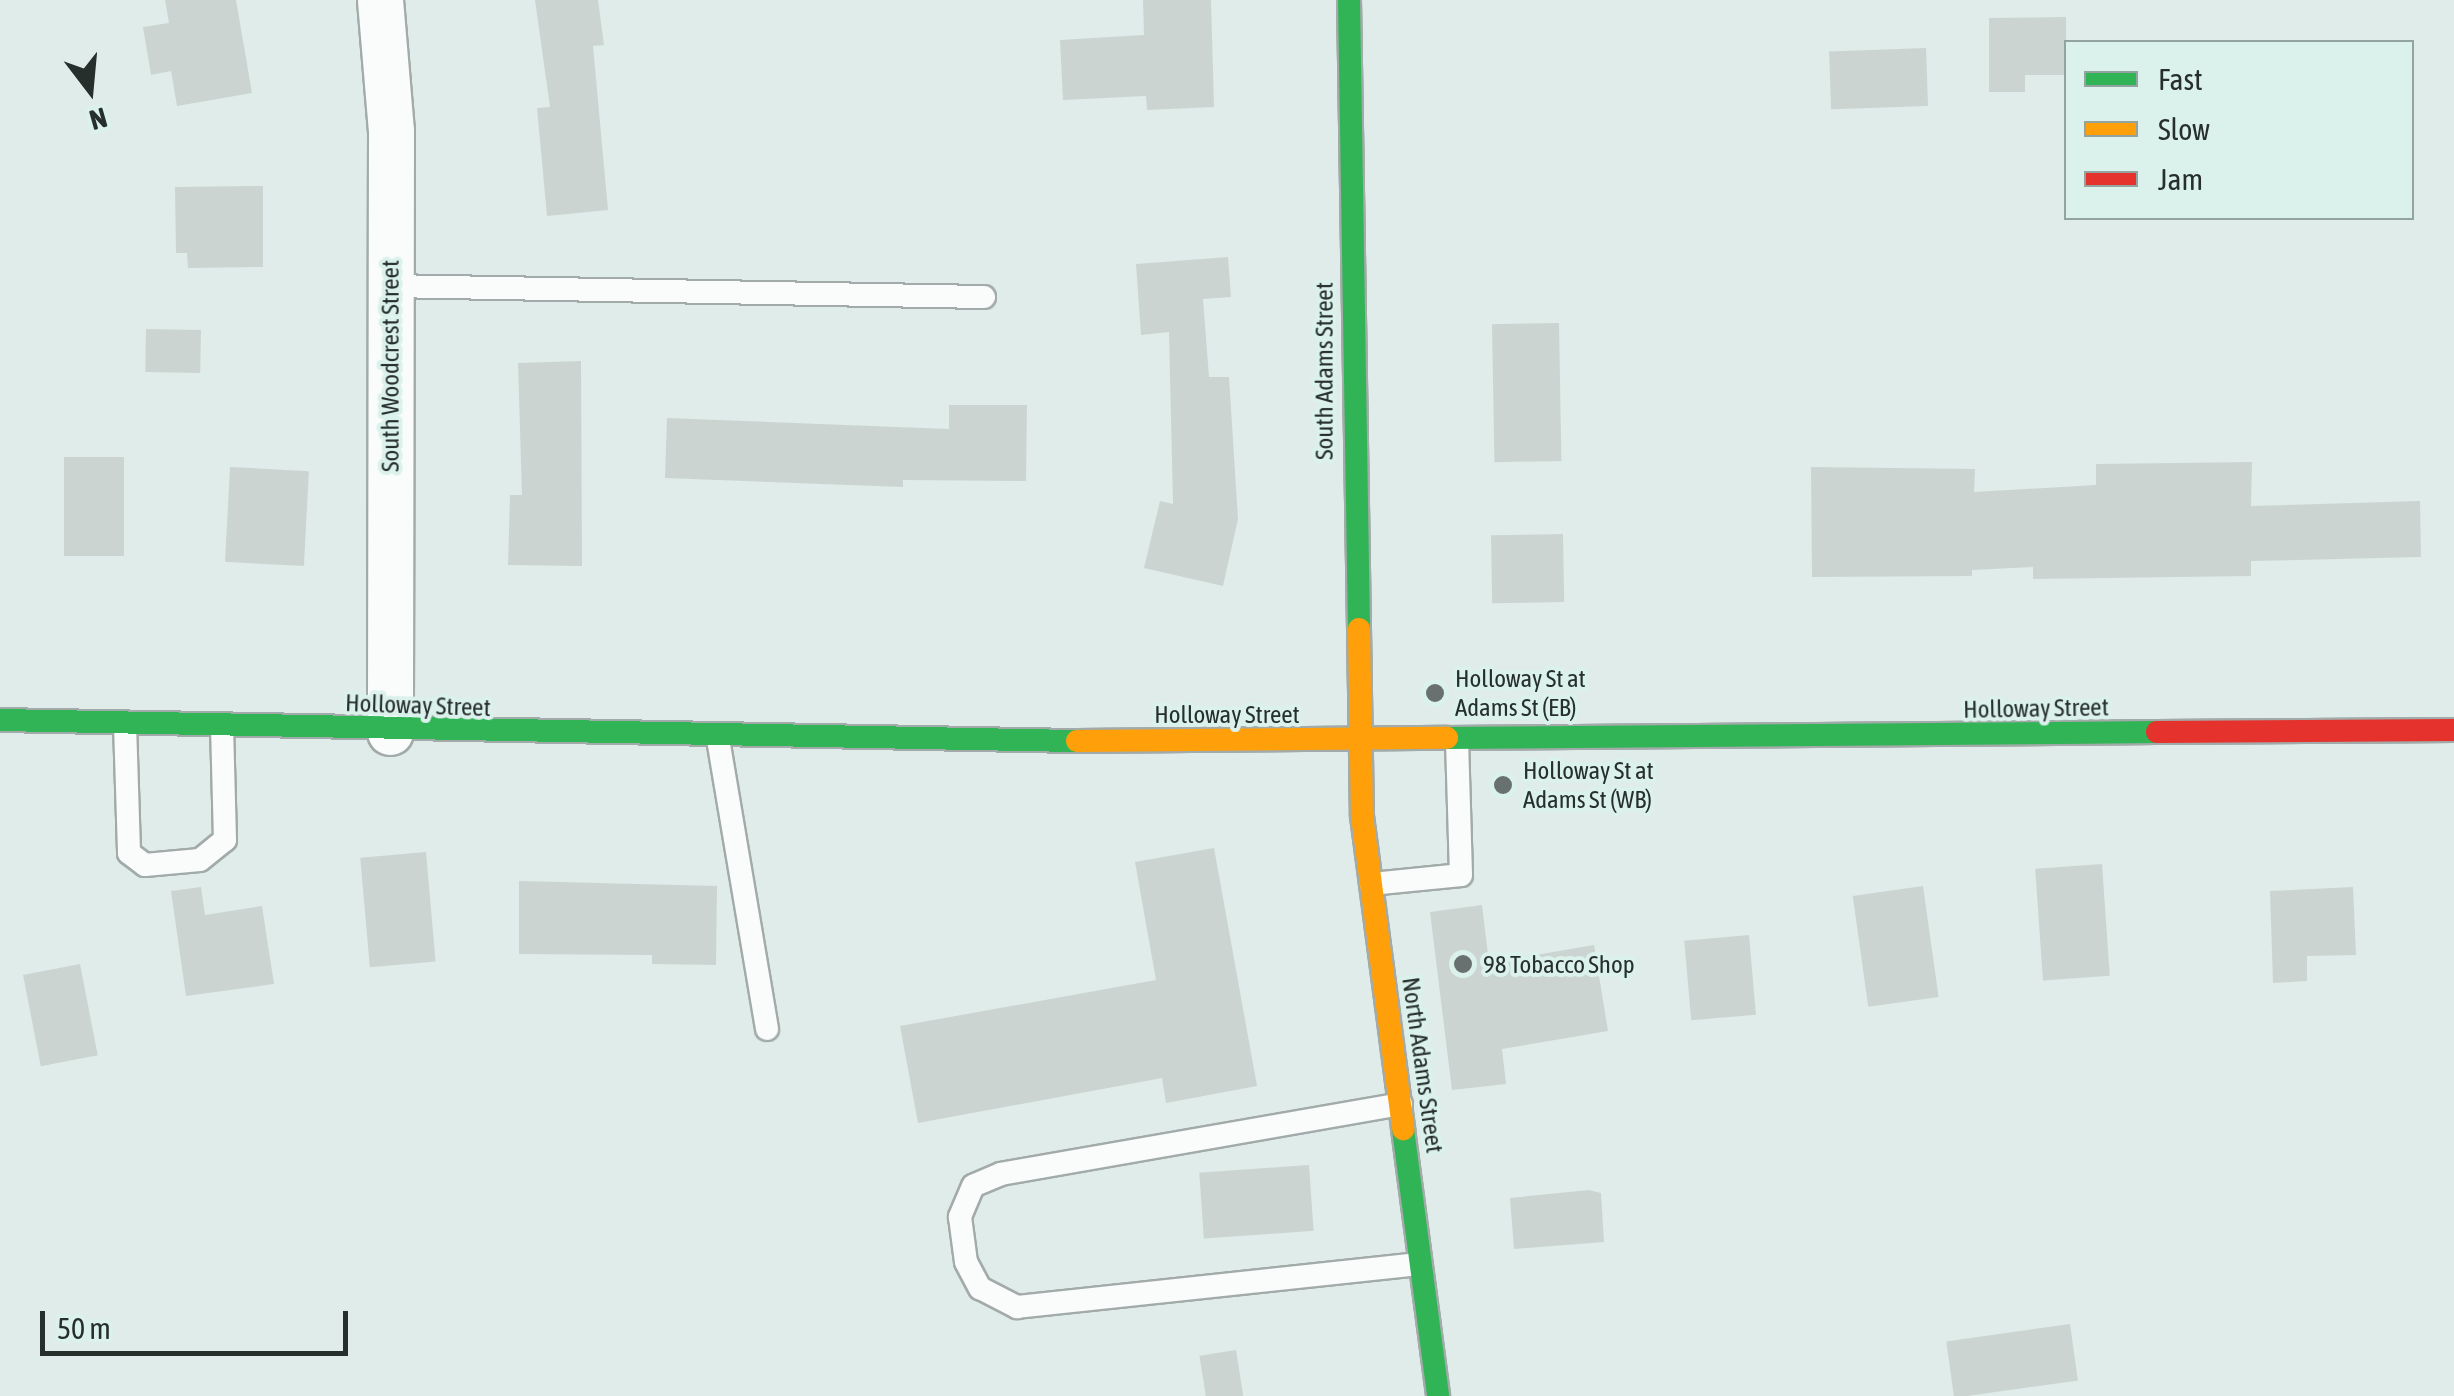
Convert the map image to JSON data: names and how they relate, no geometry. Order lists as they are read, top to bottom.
{
  "streets": {
    "main road": ["South Adams Street", "Holloway Street", "North Adams Street"],
    "street": ["South Woodcrest Street"]
  },
  "crossings": [
    ["South Woodcrest Street", "Holloway Street"],
    ["South Adams Street", "Holloway Street"],
    ["South Adams Street", "North Adams Street"],
    ["Holloway Street", "North Adams Street"]
  ],
  "places": ["Holloway St at Adams St (EB)", "Holloway St at Adams St (WB)", "98 Tobacco Shop"],
  "legend": ["Fast", "Slow", "Jam"],
  "scale_bar": "50 m",
  "north": "bottom"
}
